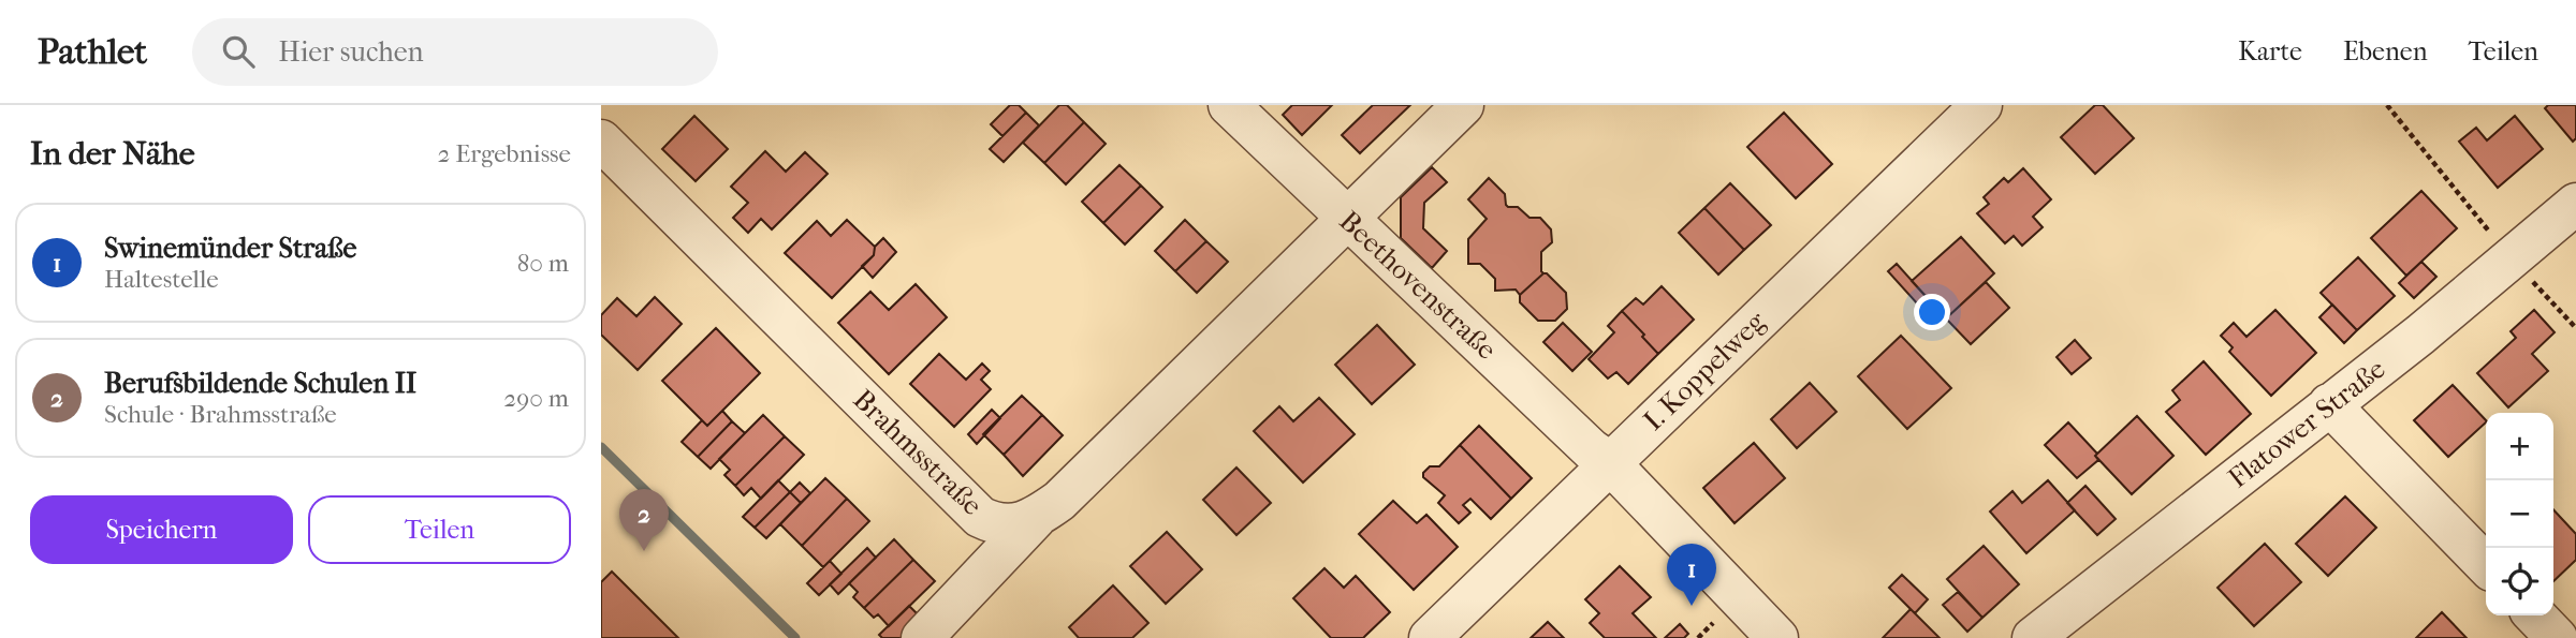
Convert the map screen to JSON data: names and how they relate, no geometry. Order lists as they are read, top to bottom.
{
  "streets": {
    "street": [
      "Beethovenstraße",
      "I. Koppelweg",
      "Flatower Straße",
      "Brahmsstraße"
    ]
  },
  "crossings": [
    ["Beethovenstraße", "I. Koppelweg"],
    ["Beethovenstraße", "Brahmsstraße"]
  ],
  "page": {
    "header": "Pathlet",
    "search": "Hier suchen",
    "nav": ["Karte", "Ebenen", "Teilen"],
    "heading": ["In der Nähe", "2 Ergebnisse"],
    "list": [
      {
        "mark": "1",
        "name": "Swinemünder Straße",
        "note": "Haltestelle",
        "value": "80 m"
      },
      {
        "mark": "2",
        "name": "Berufsbildende Schulen II",
        "note": "Schule · Brahmsstraße",
        "value": "290 m"
      }
    ],
    "map_buttons": ["+", "−"],
    "buttons": ["Speichern", "Teilen"],
    "pins": ["2", "1"]
  }
}
